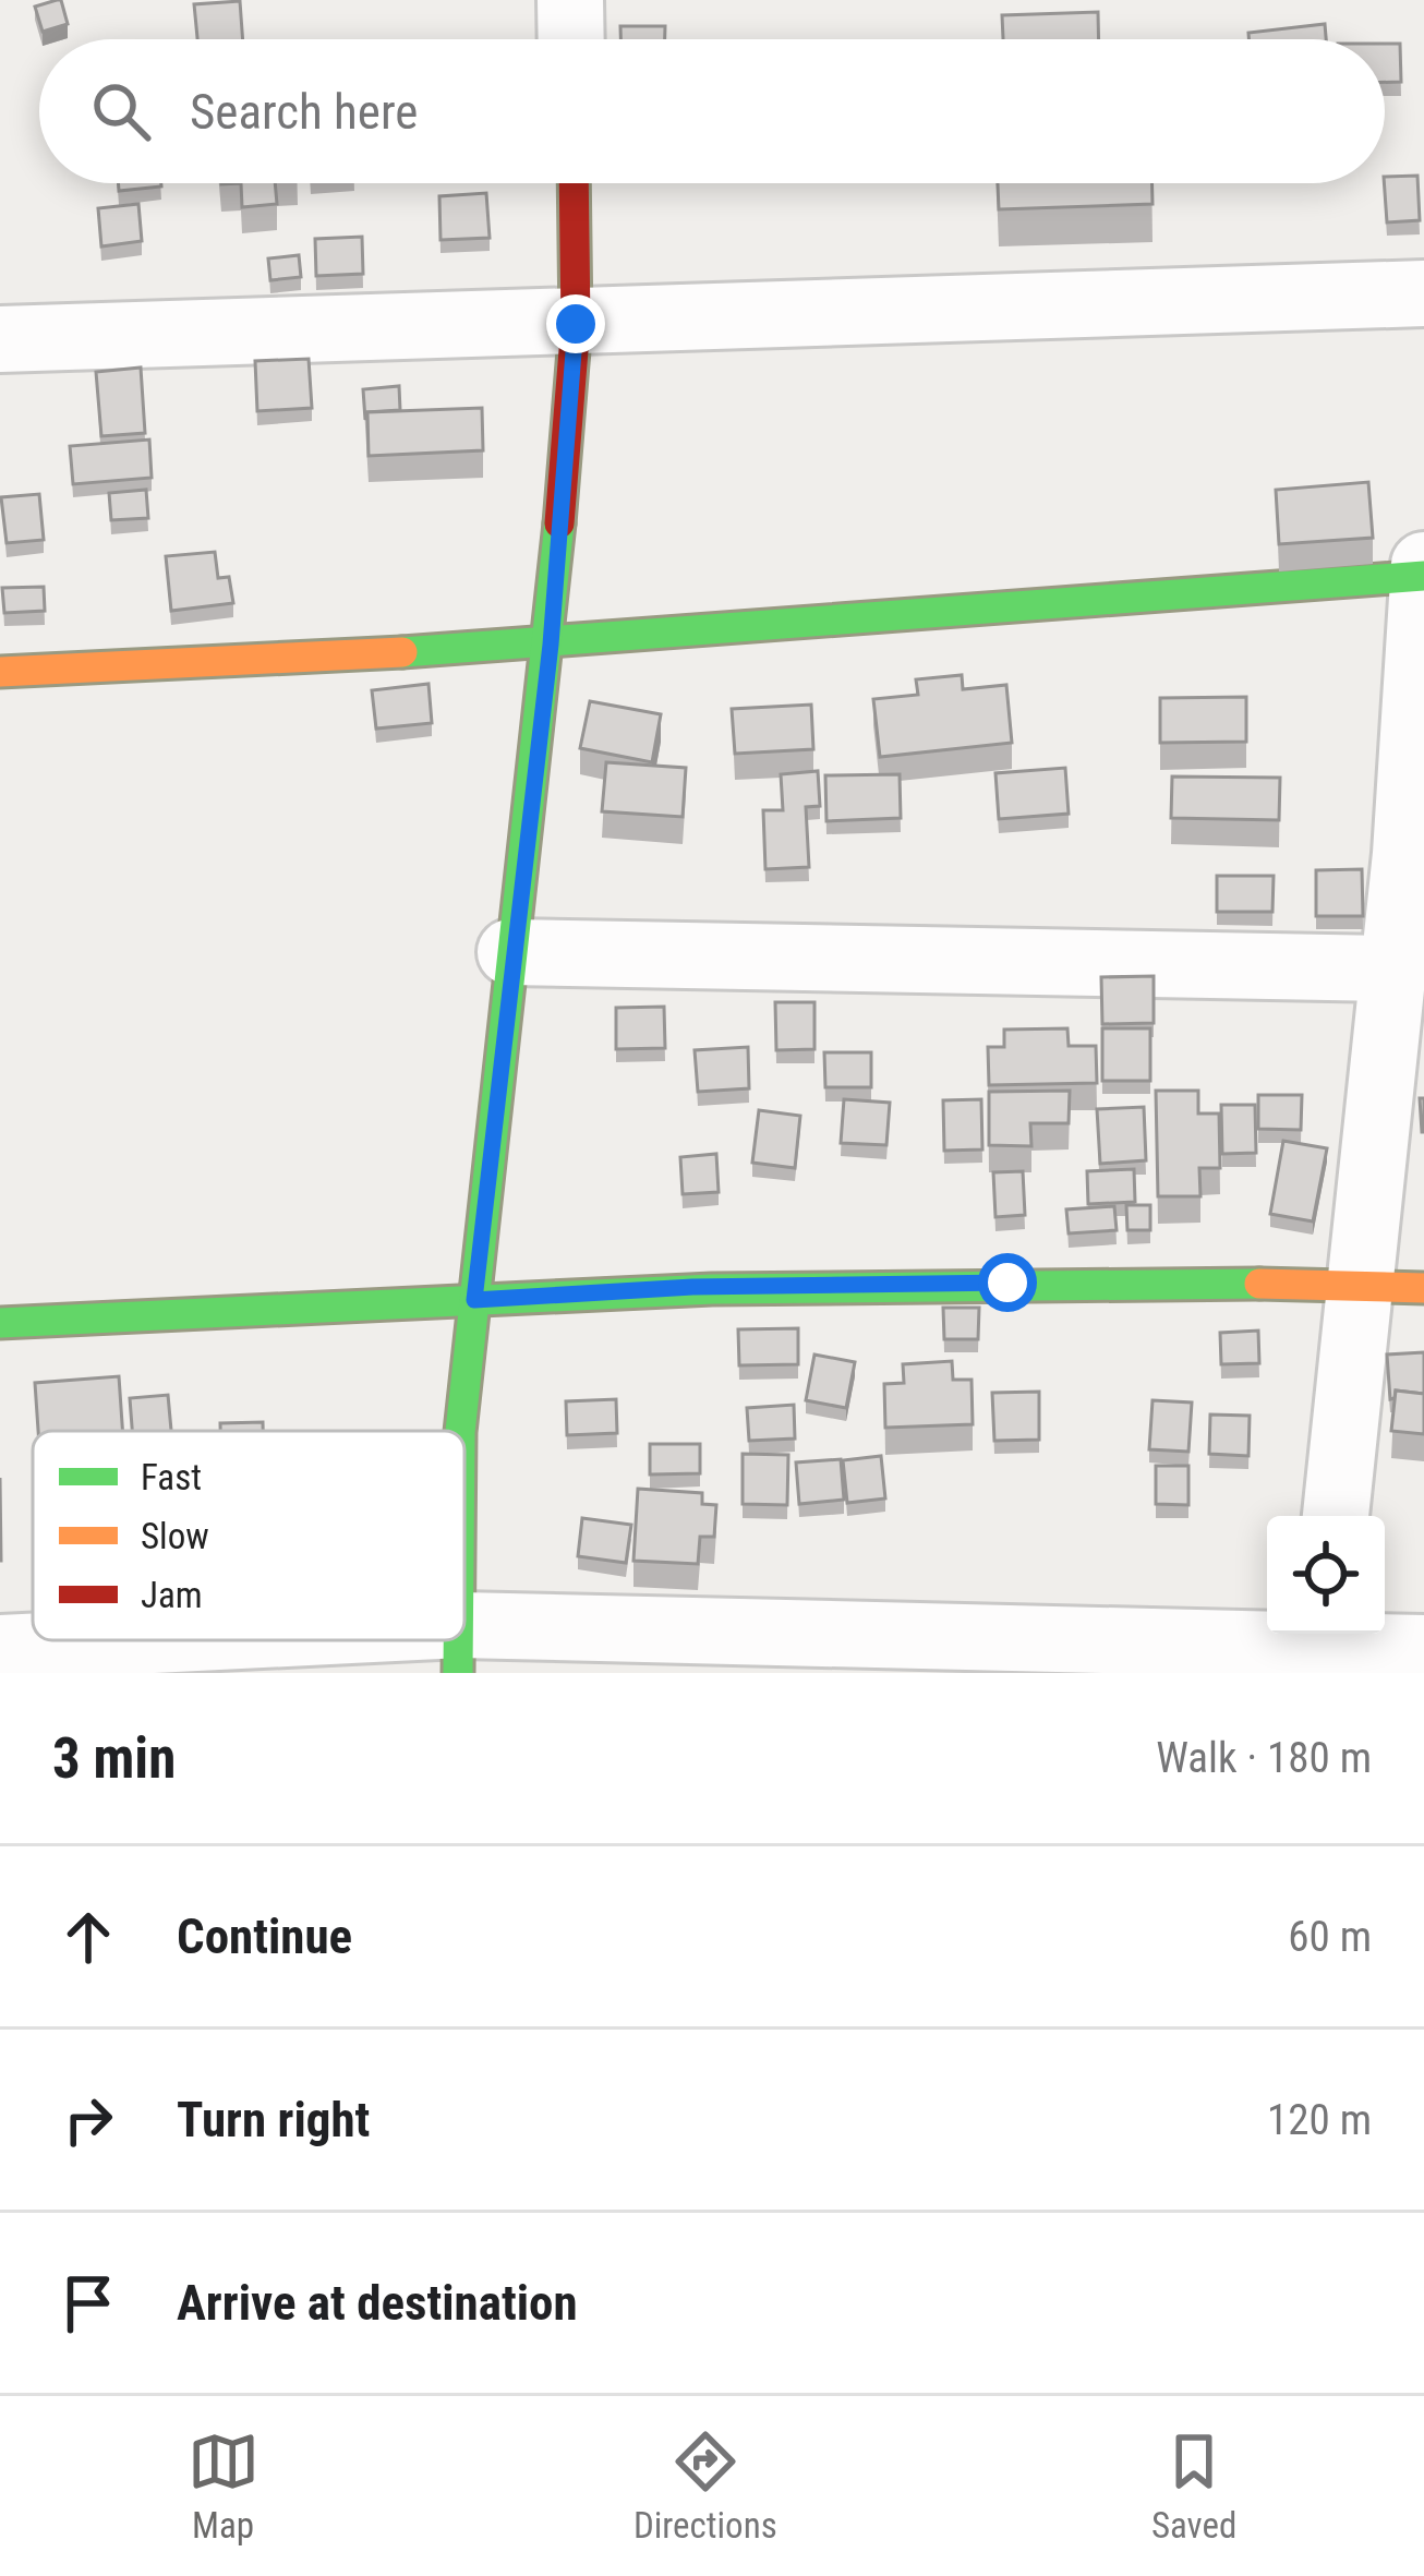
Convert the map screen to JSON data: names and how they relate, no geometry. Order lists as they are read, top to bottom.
{
  "legend": ["Fast", "Slow", "Jam"],
  "page": {
    "search": "Search here",
    "heading": ["3 min", "Walk · 180 m"],
    "list": [
      ["Continue", "60 m"],
      ["Turn right", "120 m"],
      "Arrive at destination"
    ],
    "nav": ["Map", "Directions", "Saved"]
  }
}
